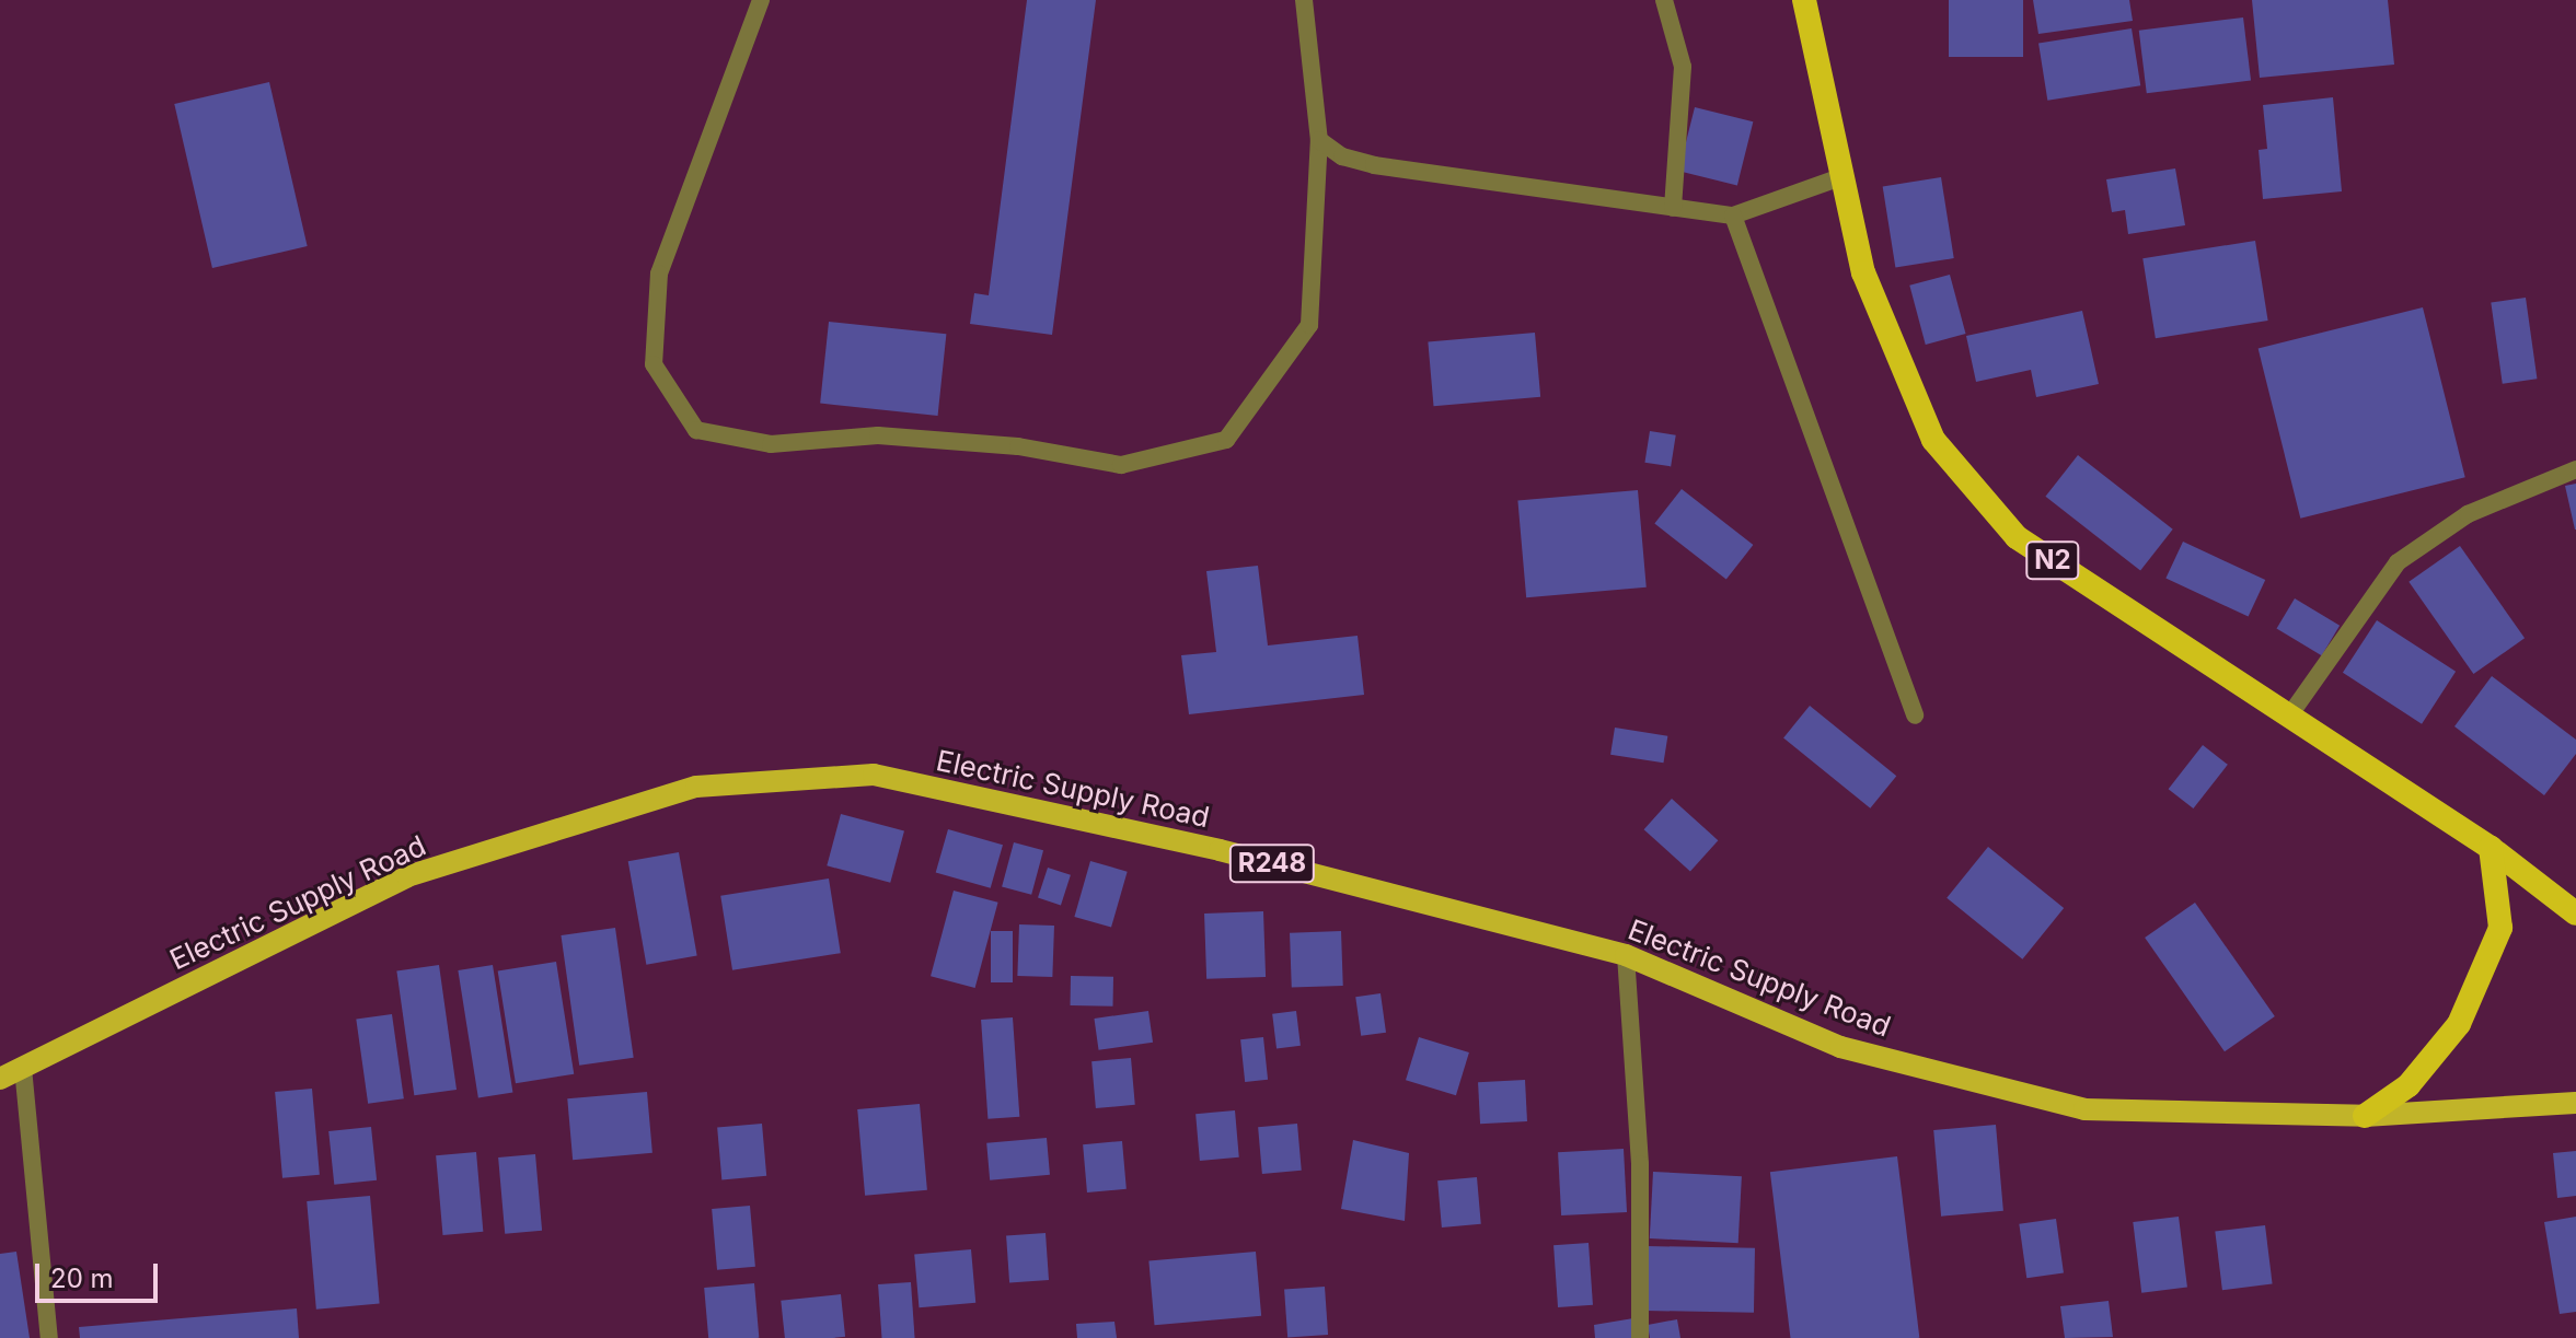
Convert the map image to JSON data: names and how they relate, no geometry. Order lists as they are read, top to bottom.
{
  "streets": {
    "highway": ["N2"],
    "main road": ["Electric Supply Road", "R248"]
  },
  "scale_bar": "20 m"
}
